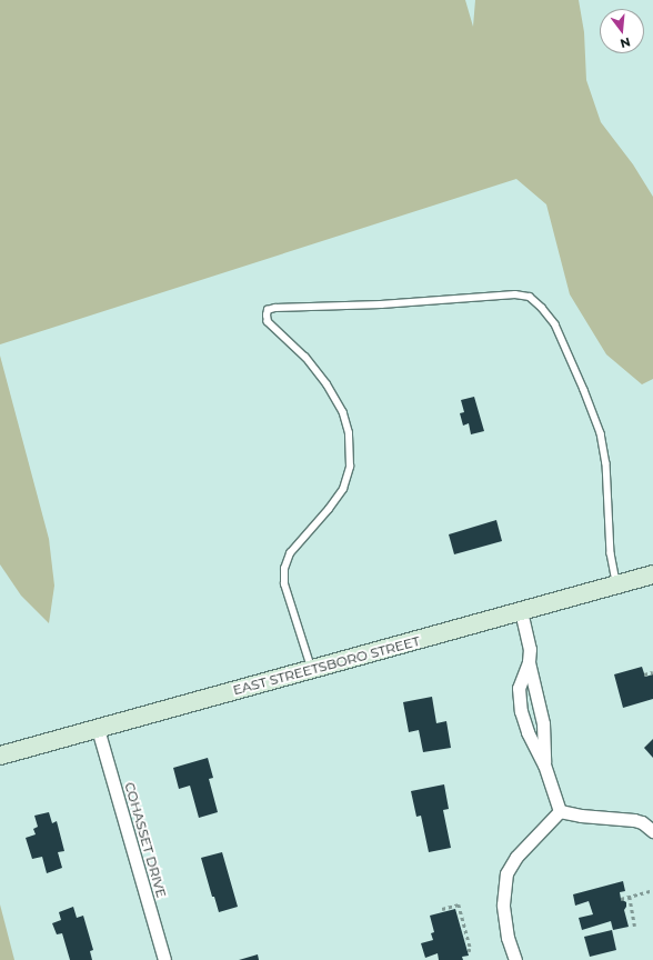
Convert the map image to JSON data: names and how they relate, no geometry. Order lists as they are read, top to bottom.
{
  "streets": {
    "main road": ["EAST STREETSBORO STREET"],
    "street": ["COHASSET DRIVE"]
  },
  "crossings": [
    ["EAST STREETSBORO STREET", "COHASSET DRIVE"]
  ],
  "north": "bottom"
}
